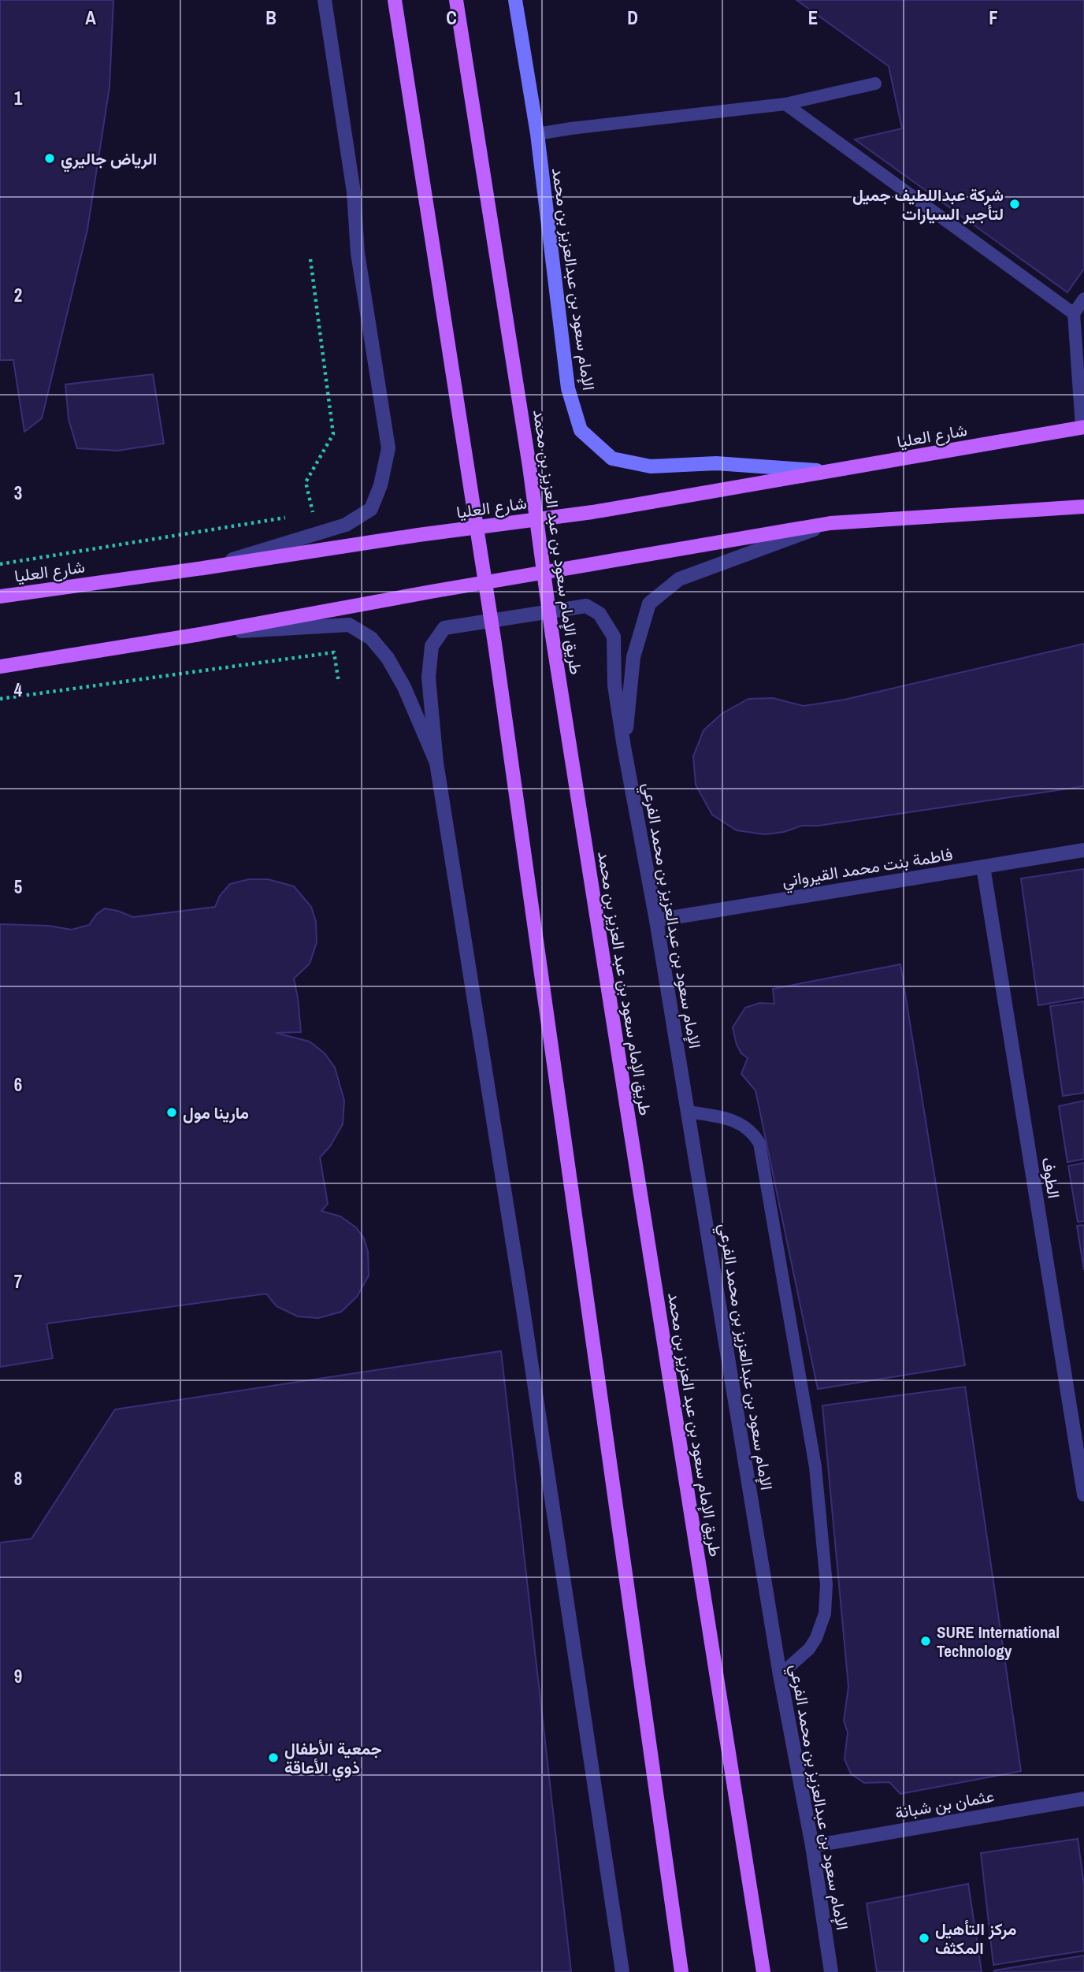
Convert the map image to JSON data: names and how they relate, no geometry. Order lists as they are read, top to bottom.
{
  "streets": {
    "main road": ["الإمام سعود بن عبدالعزيز بن محمد", "شارع العليا", "طريق الإمام سعود بن عبد العزيز بن محمد"],
    "street": [
      "فاطمة بنت محمد القيرواني",
      "الإمام سعود بن عبدالعزيز بن محمد الفرعي",
      "الطوف",
      "عثمان بن شبانة"
    ]
  },
  "crossings": [
    ["الإمام سعود بن عبدالعزيز بن محمد", "شارع العليا"],
    ["فاطمة بنت محمد القيرواني", "الإمام سعود بن عبدالعزيز بن محمد الفرعي"],
    ["فاطمة بنت محمد القيرواني", "الطوف"],
    ["الإمام سعود بن عبدالعزيز بن محمد الفرعي", "عثمان بن شبانة"]
  ],
  "places": [
    "الرياض جاليري",
    "شركة عبداللطيف جميل لتأجير السيارات",
    "مارينا مول",
    "SURE International Technology",
    "جمعية الأطفال ذوي الأعاقة",
    "مركز التأهيل المكثف"
  ],
  "grid": {
    "columns": [
      "A",
      "B",
      "C",
      "D",
      "E",
      "F"
    ],
    "rows": [
      "1",
      "2",
      "3",
      "4",
      "5",
      "6",
      "7",
      "8",
      "9"
    ]
  }
}
